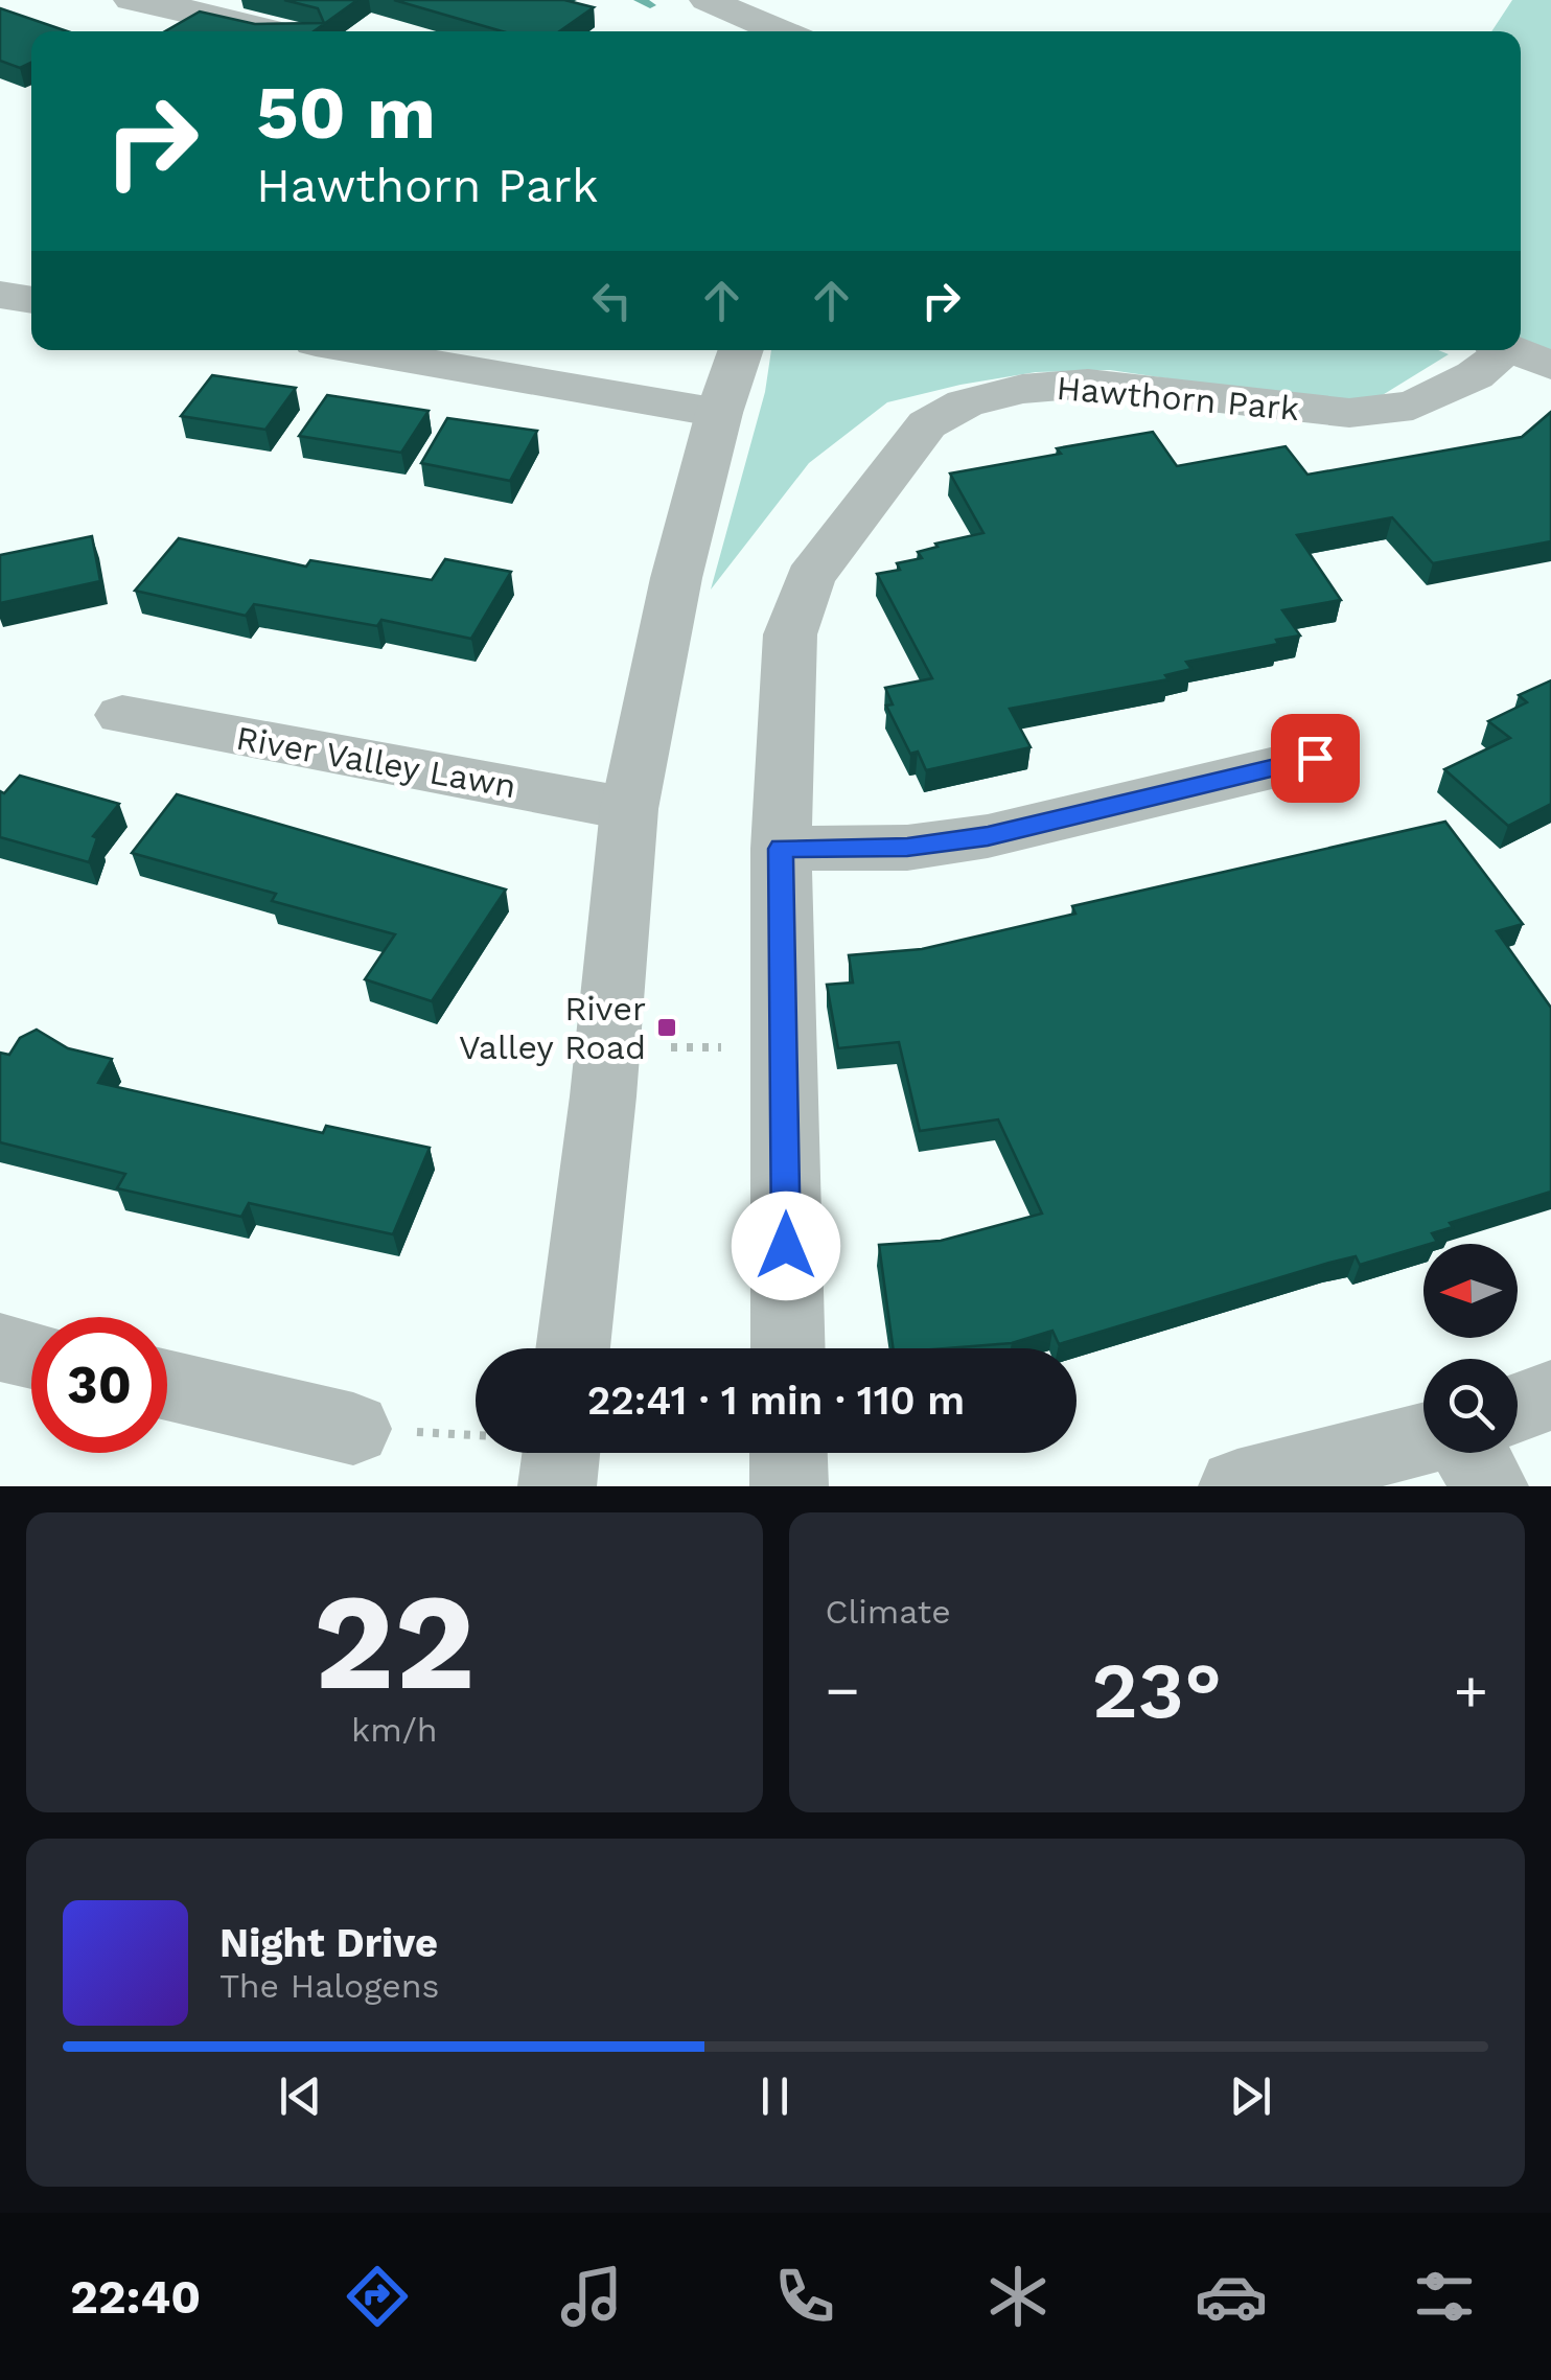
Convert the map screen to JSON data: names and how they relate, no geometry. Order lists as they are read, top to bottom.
{
  "streets": {
    "street": ["Hawthorn Park", "River Valley Lawn"]
  },
  "places": {
    "transit": ["River Valley Road"]
  },
  "north": "left",
  "page": {
    "turn": ["50 m", "Hawthorn Park"],
    "limit": "30",
    "trip": "22:41 · 1 min · 110 m",
    "tile": [
      ["22", "km/h"],
      "Climate"
    ],
    "heat": ["−", "23°", "+"],
    "song": ["Night Drive", "The Halogens"],
    "tabs": "22:40"
  }
}
